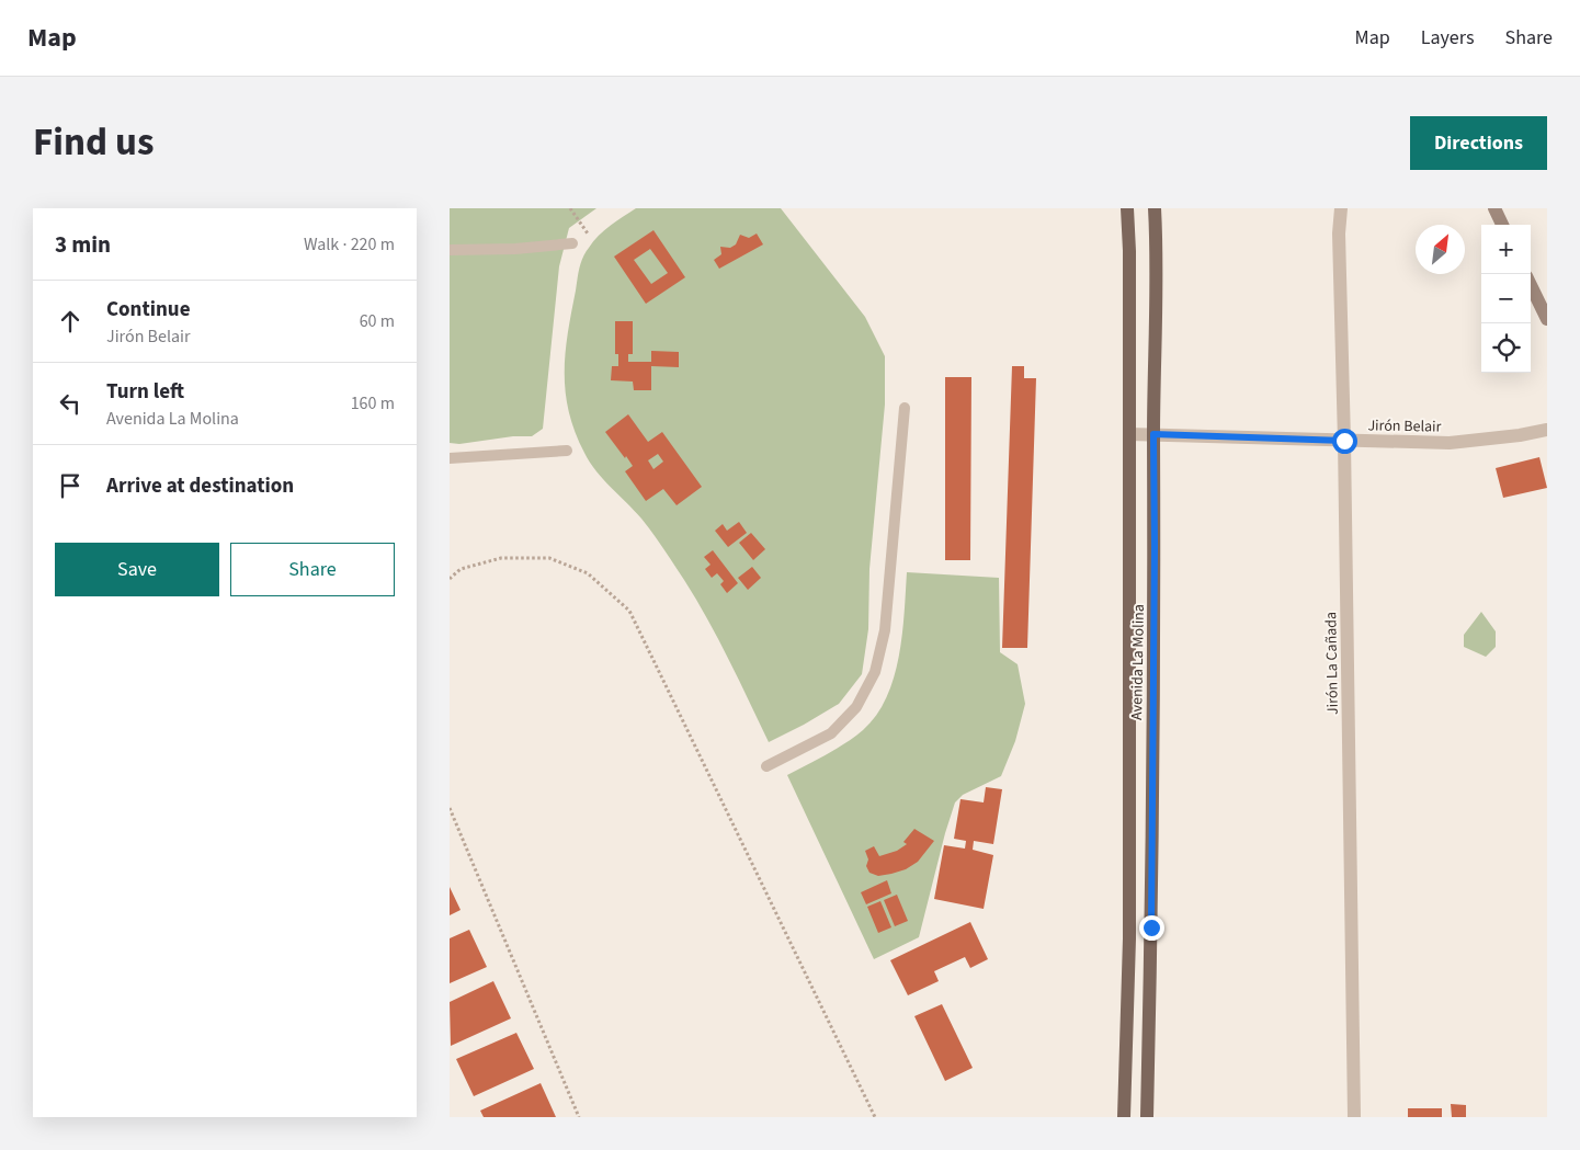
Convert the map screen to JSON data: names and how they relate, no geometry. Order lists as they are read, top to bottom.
{
  "streets": {
    "main road": ["Avenida La Molina"],
    "street": ["Jirón Belair", "Jirón La Cañada"]
  },
  "crossings": [
    ["Jirón Belair", "Avenida La Molina"],
    ["Jirón Belair", "Jirón La Cañada"]
  ],
  "north": "top right",
  "page": {
    "header": "Map",
    "nav": ["Map", "Layers", "Share"],
    "title": "Find us",
    "buttons": [
      "Directions",
      ["Save", "Share"]
    ],
    "heading": ["3 min", "Walk · 220 m"],
    "map_buttons": ["+", "−"],
    "list": [
      ["Continue", "Jirón Belair", "60 m"],
      ["Turn left", "Avenida La Molina", "160 m"],
      "Arrive at destination"
    ]
  }
}
